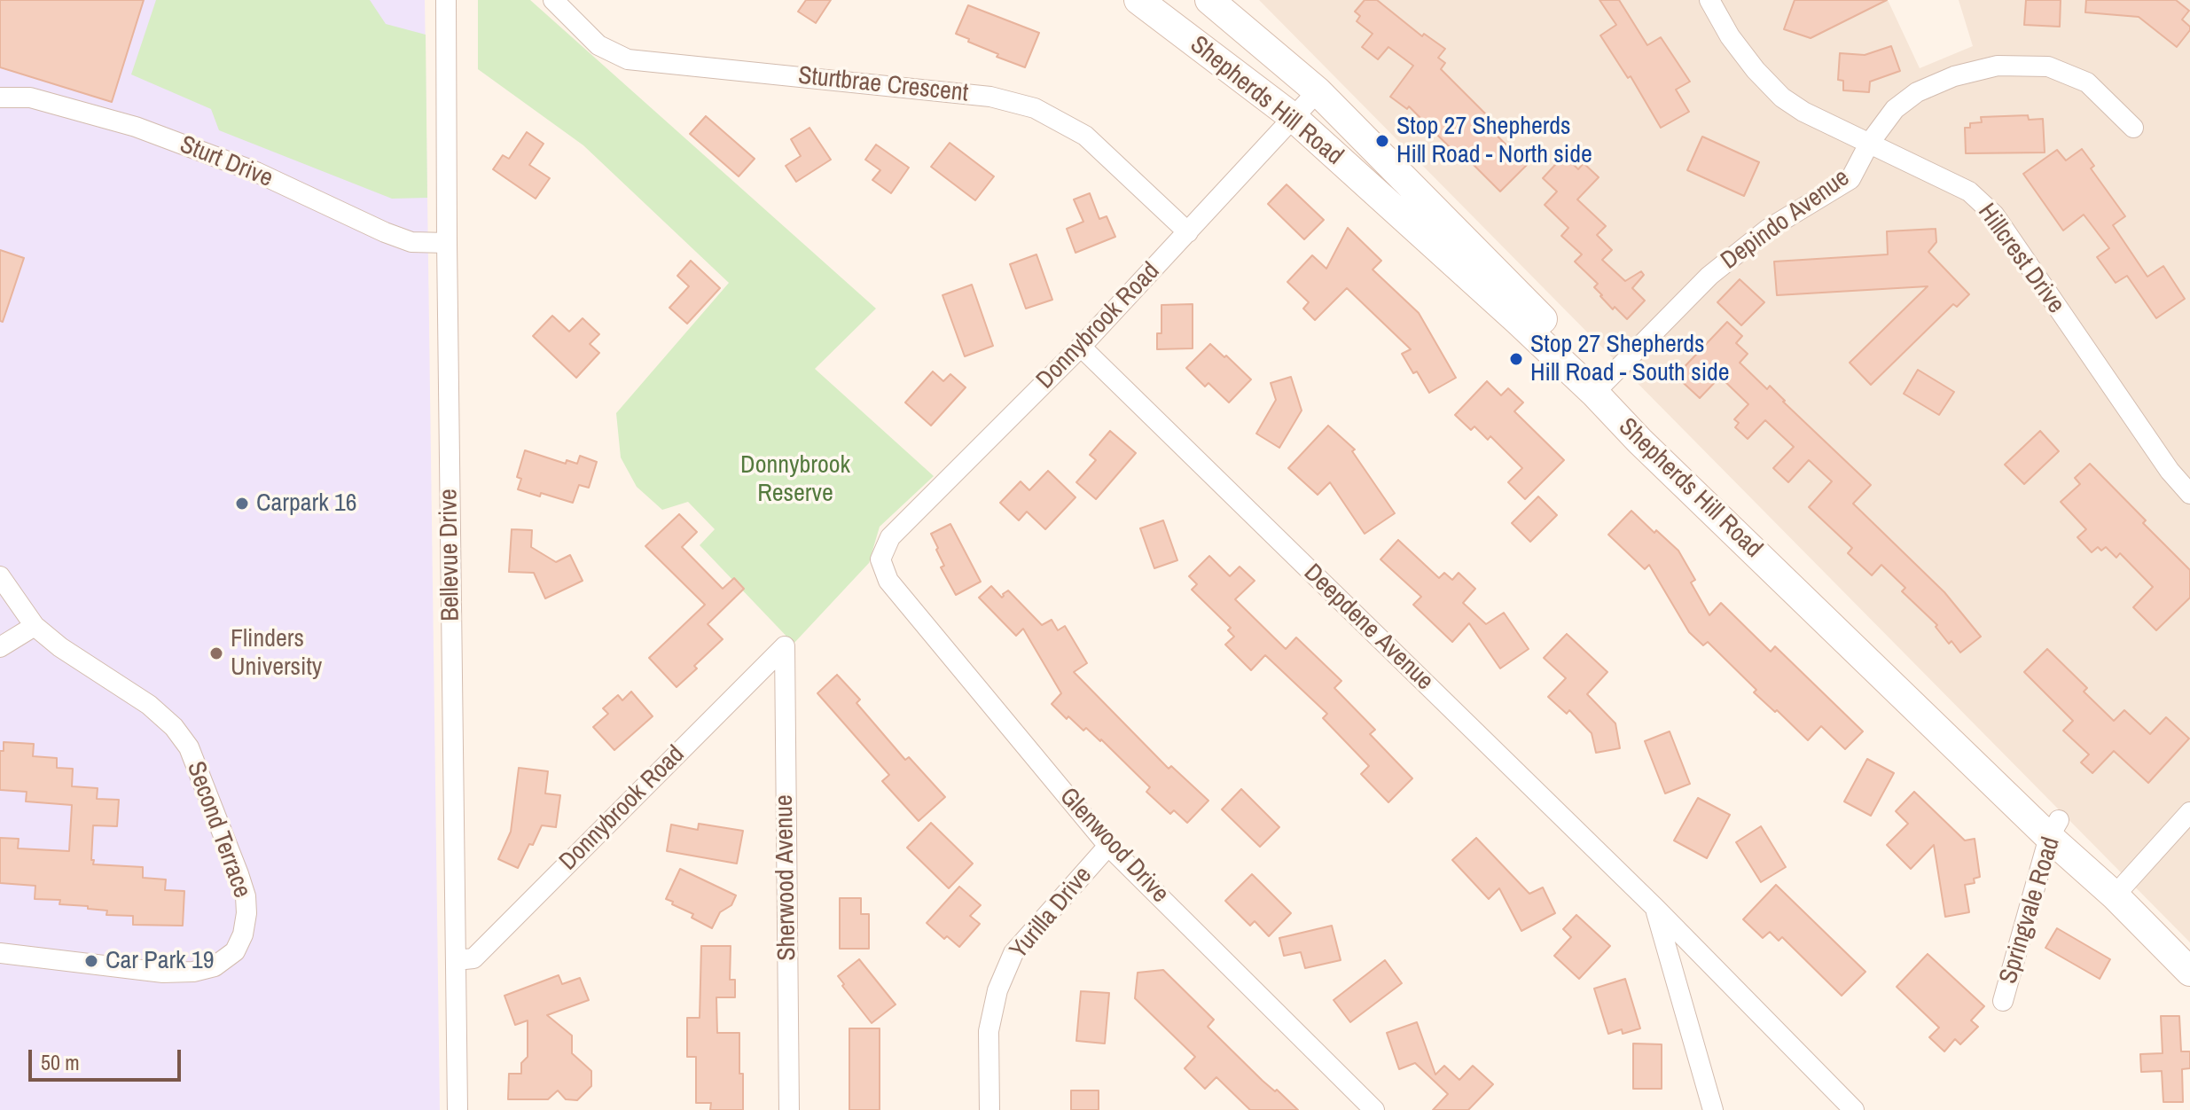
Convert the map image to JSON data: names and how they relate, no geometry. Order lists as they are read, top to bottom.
{
  "streets": {
    "main road": ["Shepherds Hill Road"],
    "street": [
      "Sturtbrae Crescent",
      "Sturt Drive",
      "Depindo Avenue",
      "Hillcrest Drive",
      "Donnybrook Road",
      "Bellevue Drive",
      "Deepdene Avenue",
      "Second Terrace",
      "Glenwood Drive",
      "Sherwood Avenue",
      "Springvale Road",
      "Yurilla Drive"
    ]
  },
  "crossings": [
    ["Sturtbrae Crescent", "Donnybrook Road"],
    ["Shepherds Hill Road", "Depindo Avenue"],
    ["Shepherds Hill Road", "Donnybrook Road"],
    ["Shepherds Hill Road", "Springvale Road"],
    ["Sturt Drive", "Bellevue Drive"],
    ["Depindo Avenue", "Hillcrest Drive"],
    ["Donnybrook Road", "Bellevue Drive"],
    ["Donnybrook Road", "Deepdene Avenue"],
    ["Donnybrook Road", "Glenwood Drive"],
    ["Donnybrook Road", "Sherwood Avenue"],
    ["Glenwood Drive", "Yurilla Drive"]
  ],
  "parks": ["Donnybrook Reserve"],
  "places": [
    "Stop 27 Shepherds Hill Road - North side",
    "Stop 27 Shepherds Hill Road - South side",
    "Carpark 16",
    "Flinders University",
    "Car Park 19"
  ],
  "scale_bar": "50 m"
}
